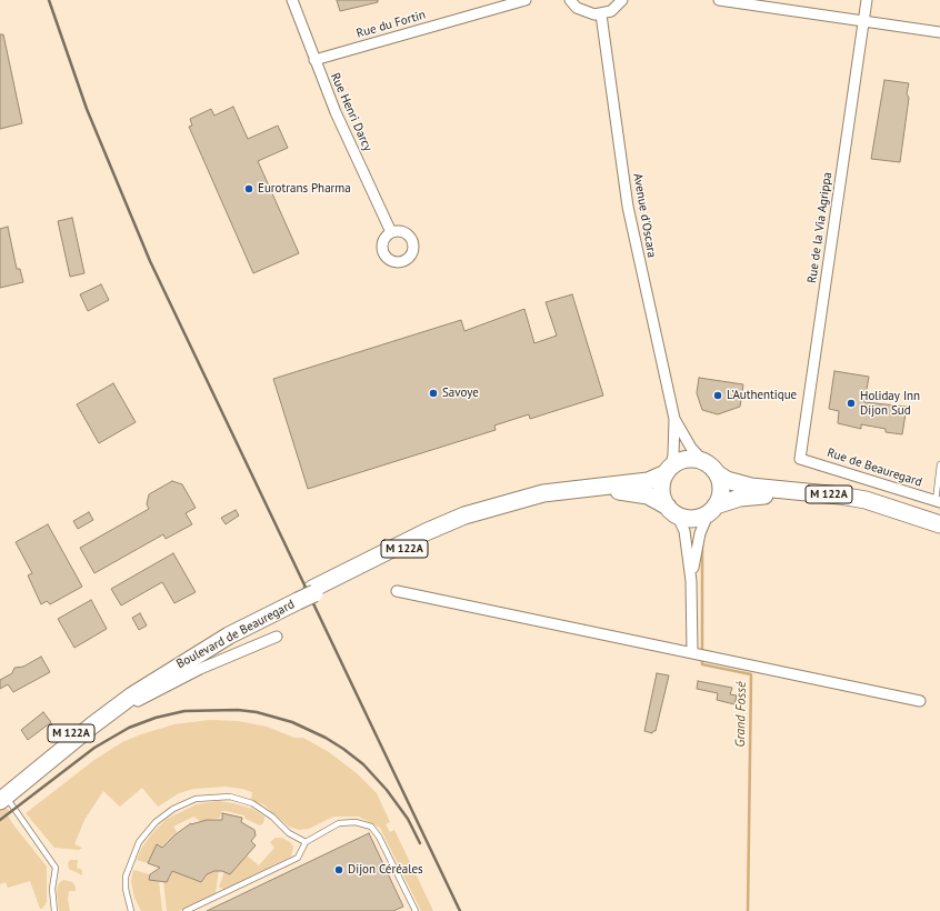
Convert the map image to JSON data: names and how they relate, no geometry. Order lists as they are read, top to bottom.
{
  "streets": {
    "main road": ["M 122A", "Boulevard de Beauregard"],
    "street": [
      "Rue du Fortin",
      "Rue Henri Darcy",
      "Avenue d'Oscara",
      "Rue de la Via Agrippa",
      "Rue de Beauregard"
    ]
  },
  "crossings": [
    ["Rue du Fortin", "Rue Henri Darcy"],
    ["Avenue d'Oscara", "M 122A"],
    ["Rue de la Via Agrippa", "Rue de Beauregard"],
    ["M 122A", "Boulevard de Beauregard"]
  ],
  "water": ["Grand Fossé"],
  "places": [
    "Eurotrans Pharma",
    "Savoye",
    "L'Authentique",
    "Holiday Inn Dijon Sud",
    "Dijon Céréales"
  ]
}
